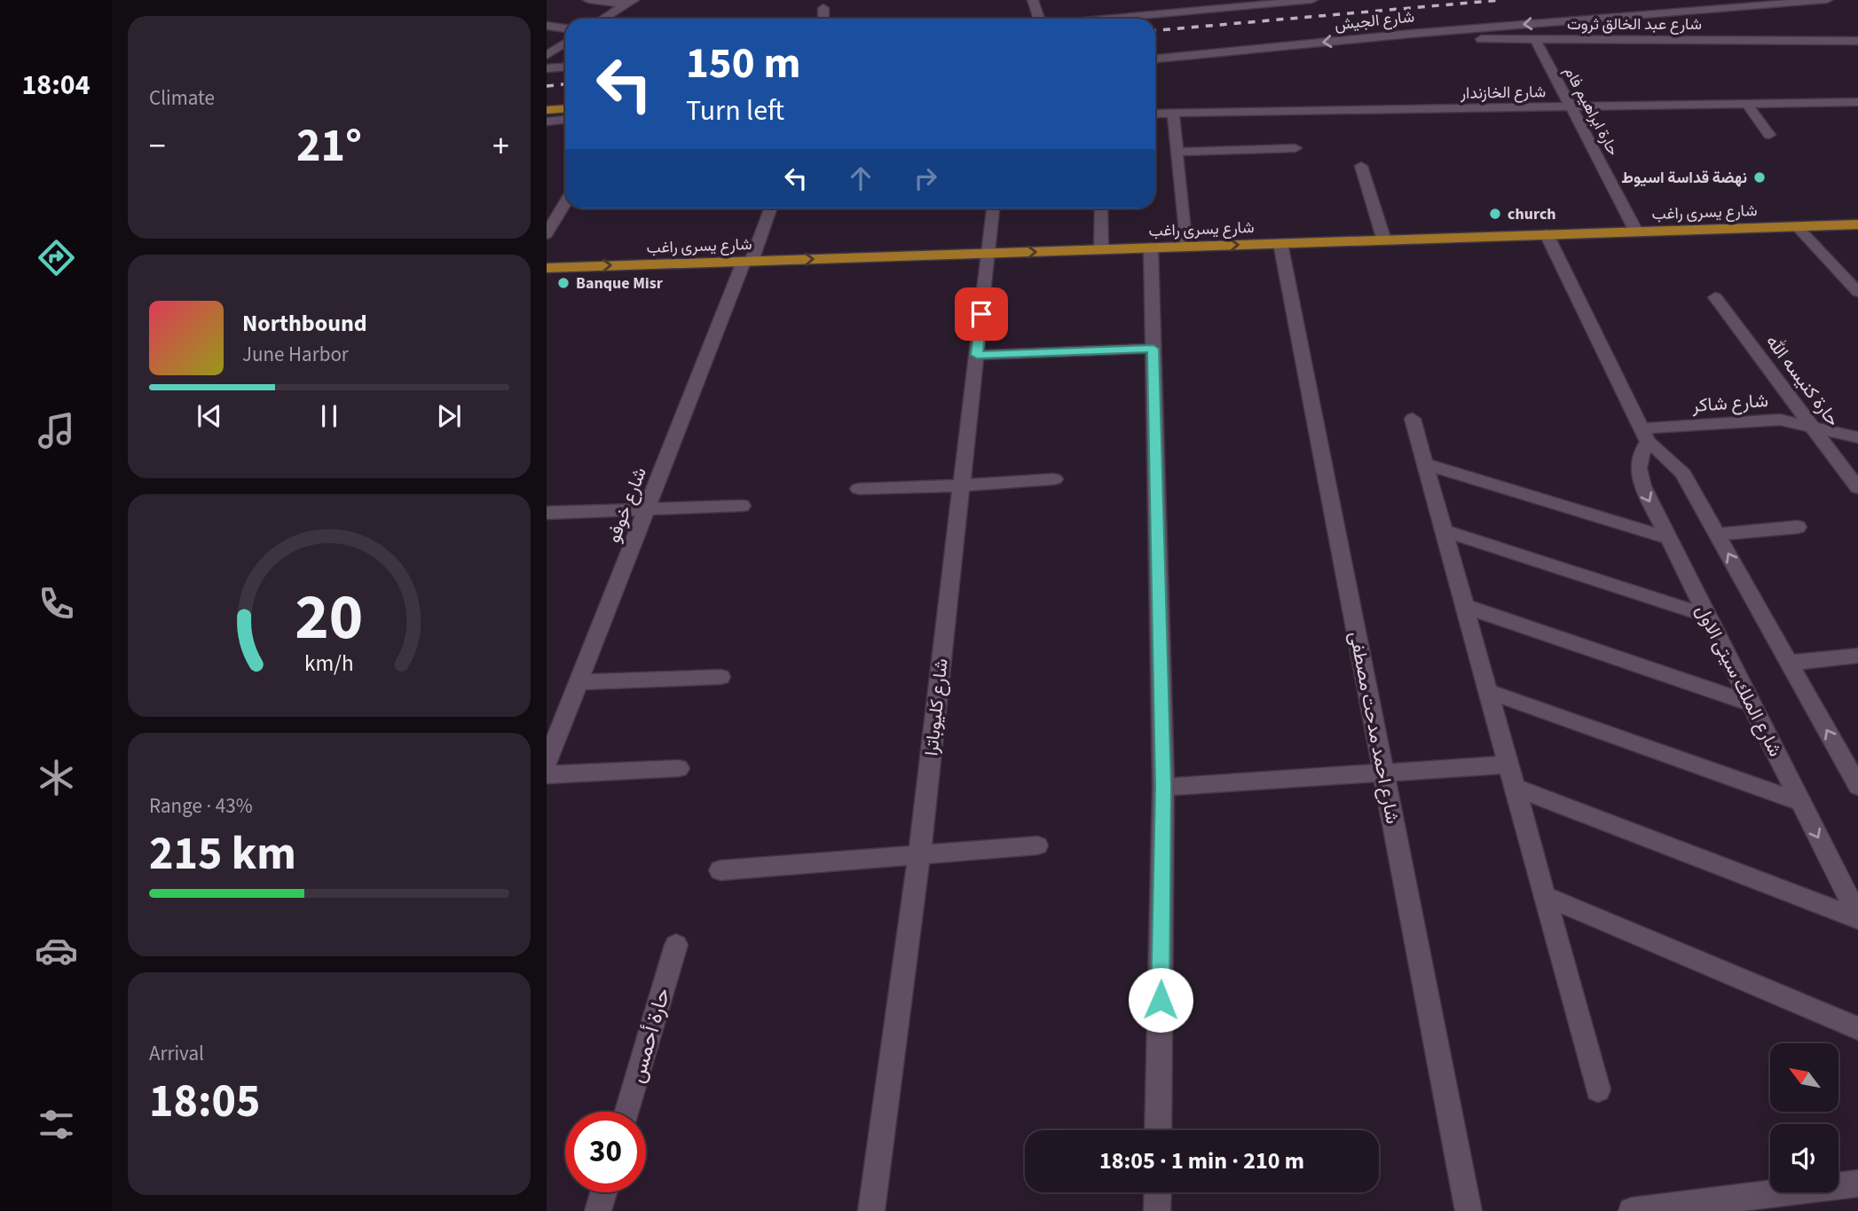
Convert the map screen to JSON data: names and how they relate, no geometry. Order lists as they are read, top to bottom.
{
  "streets": {
    "main road": ["شارع يسرى راغب"],
    "street": [
      "شارع الجيش",
      "شارع عبد الخالق ثروت",
      "شارع الخازندار",
      "حارة ابراهيم فام",
      "حارة كنيسه الله",
      "شارع شاكر",
      "شارع خوفو",
      "شارع الملك سيتى الاول",
      "شارع كليوباترا",
      "شارع احمد مدحت مصطفى",
      "حارة أحمس"
    ]
  },
  "crossings": [
    ["شارع الجيش", "شارع عبد الخالق ثروت"],
    ["شارع عبد الخالق ثروت", "حارة ابراهيم فام"],
    ["شارع الخازندار", "حارة ابراهيم فام"],
    ["حارة ابراهيم فام", "شارع يسرى راغب"],
    ["شارع يسرى راغب", "شارع خوفو"],
    ["شارع يسرى راغب", "شارع كليوباترا"],
    ["شارع يسرى راغب", "شارع احمد مدحت مصطفى"],
    ["حارة كنيسه الله", "شارع شاكر"],
    ["شارع شاكر", "شارع الملك سيتى الاول"]
  ],
  "one_way": ["شارع يسرى راغب"],
  "places": ["نهضة قداسة اسيوط", "church", "Banque Misr"],
  "north": "top left",
  "page": {
    "tabs": "18:04",
    "tile": [
      "Climate",
      ["Range · 43%", "215 km"],
      ["Arrival", "18:05"]
    ],
    "turn": ["150 m", "Turn left"],
    "heat": ["−", "21°", "+"],
    "song": ["Northbound", "June Harbor"],
    "limit": "30",
    "trip": "18:05 · 1 min · 210 m",
    "gauge": ["20", "km/h"]
  }
}
